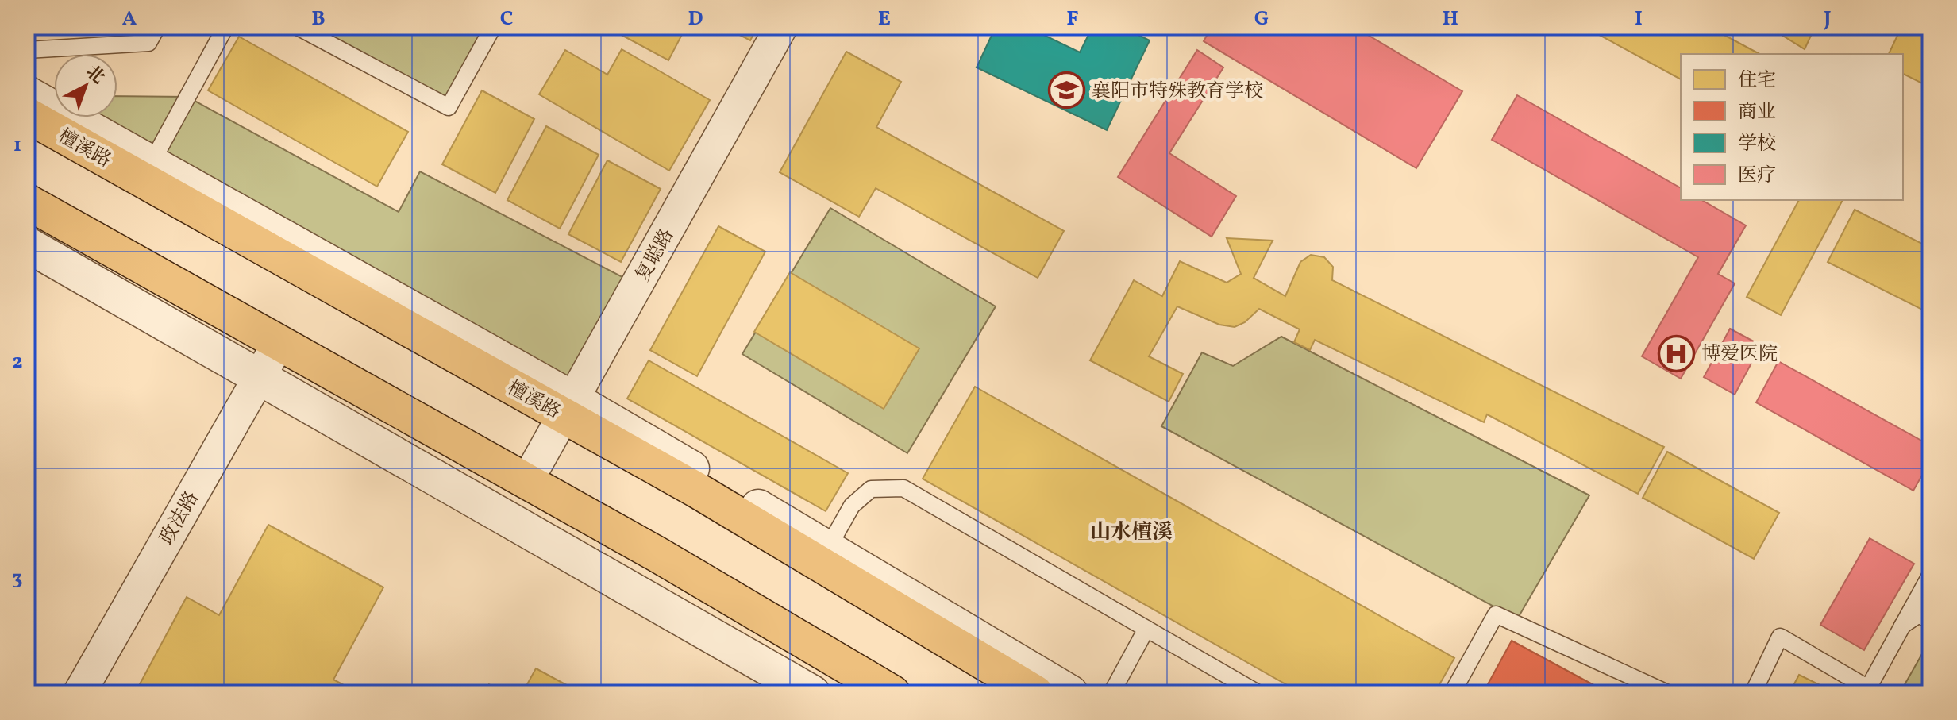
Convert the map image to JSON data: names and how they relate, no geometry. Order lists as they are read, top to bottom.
{
  "streets": {
    "main road": ["檀溪路"],
    "street": ["复聪路", "政法路"]
  },
  "crossings": [
    ["檀溪路", "复聪路"]
  ],
  "districts": ["山水檀溪"],
  "places": {
    "school or university": ["襄阳市特殊教育学校"],
    "hospital": ["博爱医院"]
  },
  "legend": [
    "住宅",
    "商业",
    "学校",
    "医疗"
  ],
  "north": "top right",
  "grid": {
    "columns": [
      "A",
      "B",
      "C",
      "D",
      "E",
      "F",
      "G",
      "H",
      "I",
      "J"
    ],
    "rows": ["1", "2", "3"]
  }
}
